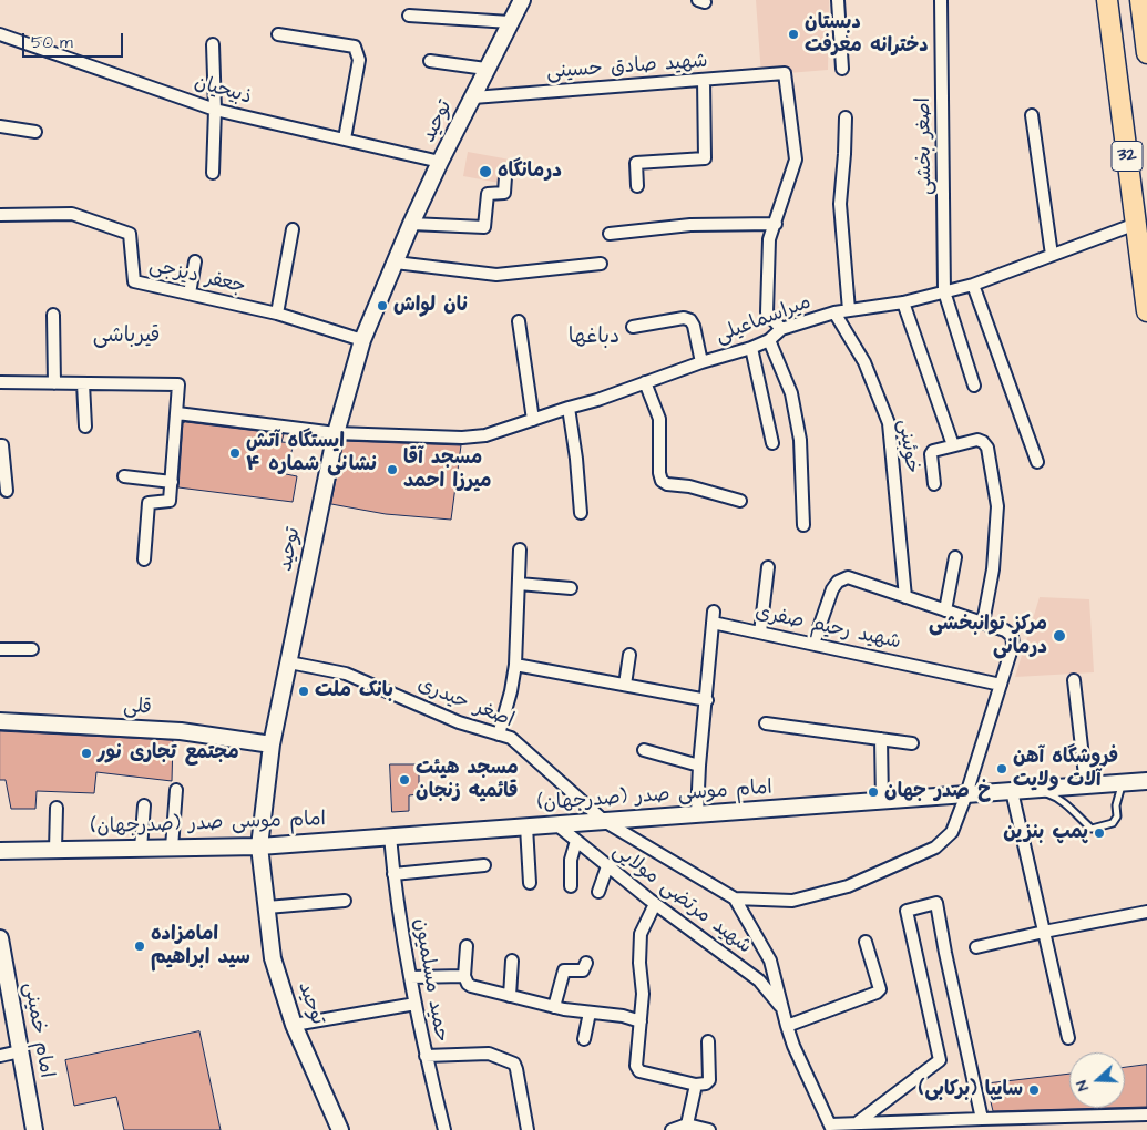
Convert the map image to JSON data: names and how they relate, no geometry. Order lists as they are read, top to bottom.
{
  "streets": {
    "highway": ["32"],
    "main road": [
      "توحید",
      "قلی",
      "(صدرجهان) امام موسی صدر",
      "امام خمینی"
    ],
    "street": [
      "شهید صادق حسینی",
      "ذبیحیان",
      "اصغر بخشی",
      "جعفر دیزجی",
      "میراسماعیلی",
      "خوئینی",
      "شهید رحیم صفری",
      "اصغر حیدری",
      "شهید مرتضی مولایی",
      "حمید مسلمیون"
    ]
  },
  "crossings": [
    ["شهید صادق حسینی", "توحید"],
    ["ذبیحیان", "توحید"],
    ["توحید", "جعفر دیزجی"],
    ["توحید", "میراسماعیلی"],
    ["توحید", "اصغر حیدری"],
    ["توحید", "قلی"],
    ["توحید", "(صدرجهان) امام موسی صدر"],
    ["اصغر بخشی", "میراسماعیلی"],
    ["32", "میراسماعیلی"],
    ["میراسماعیلی", "خوئینی"],
    ["اصغر حیدری", "(صدرجهان) امام موسی صدر"],
    ["(صدرجهان) امام موسی صدر", "شهید مرتضی مولایی"],
    ["(صدرجهان) امام موسی صدر", "حمید مسلمیون"]
  ],
  "districts": ["قیرباشی", "دباغها"],
  "places": [
    "دبستان دخترانه معرفت",
    "درمانگاه",
    "نان لواش",
    "ایستگاه آتش نشانی شماره ۴",
    "مسجد آقا میرزا احمد",
    "مرکز توانبخشی درمانی",
    "بانک ملت",
    "مجتمع تجارى نور",
    "فروشگاه آهن آلات ولایت",
    "مسجد هیئت قائمیه زنجان",
    "خ صدر جهان",
    "پمپ بنزین",
    "امامزاده سید ابراهیم",
    "سایپا (برکابی)"
  ],
  "scale_bar": "50 m",
  "north": "left"
}
